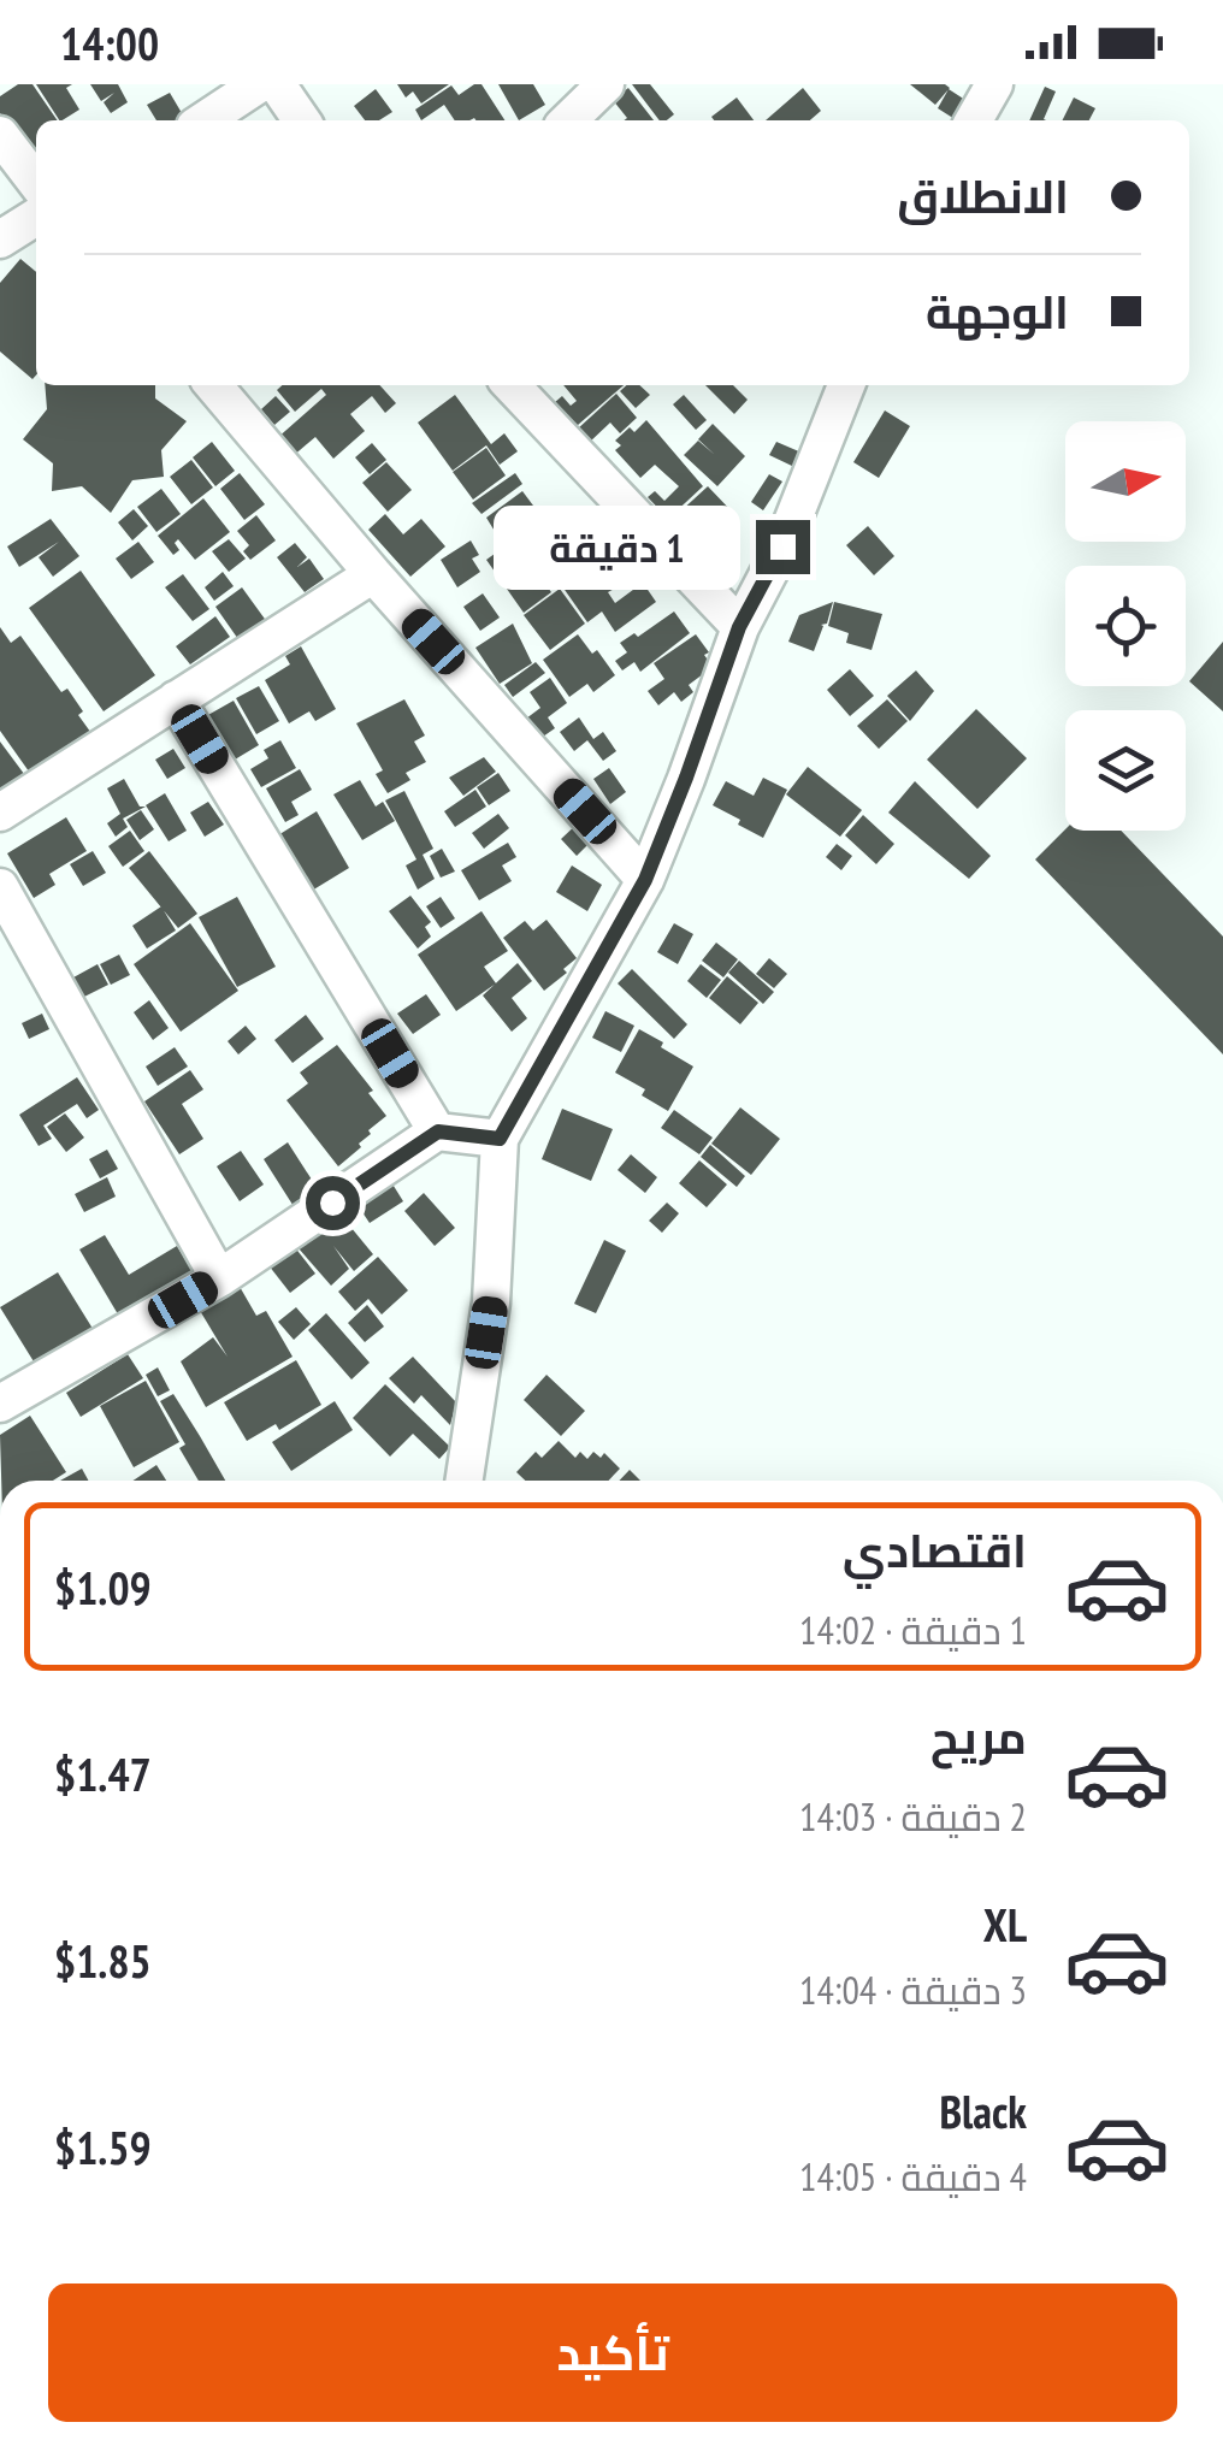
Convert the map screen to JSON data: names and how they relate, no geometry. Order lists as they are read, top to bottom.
{
  "north": "right",
  "page": {
    "status": "14:00",
    "banner": ["الانطلاق", "الوجهة"],
    "bubble": "1 دقيقة",
    "list": [
      {
        "name": "اقتصادي",
        "note": "1 دقيقة · 14:02",
        "value": "$1.09"
      },
      {
        "name": "مريح",
        "note": "2 دقيقة · 14:03",
        "value": "$1.47"
      },
      {
        "name": "XL",
        "note": "3 دقيقة · 14:04",
        "value": "$1.85"
      },
      {
        "name": "Black",
        "note": "4 دقيقة · 14:05",
        "value": "$1.59"
      }
    ],
    "buttons": "تأكيد"
  }
}
